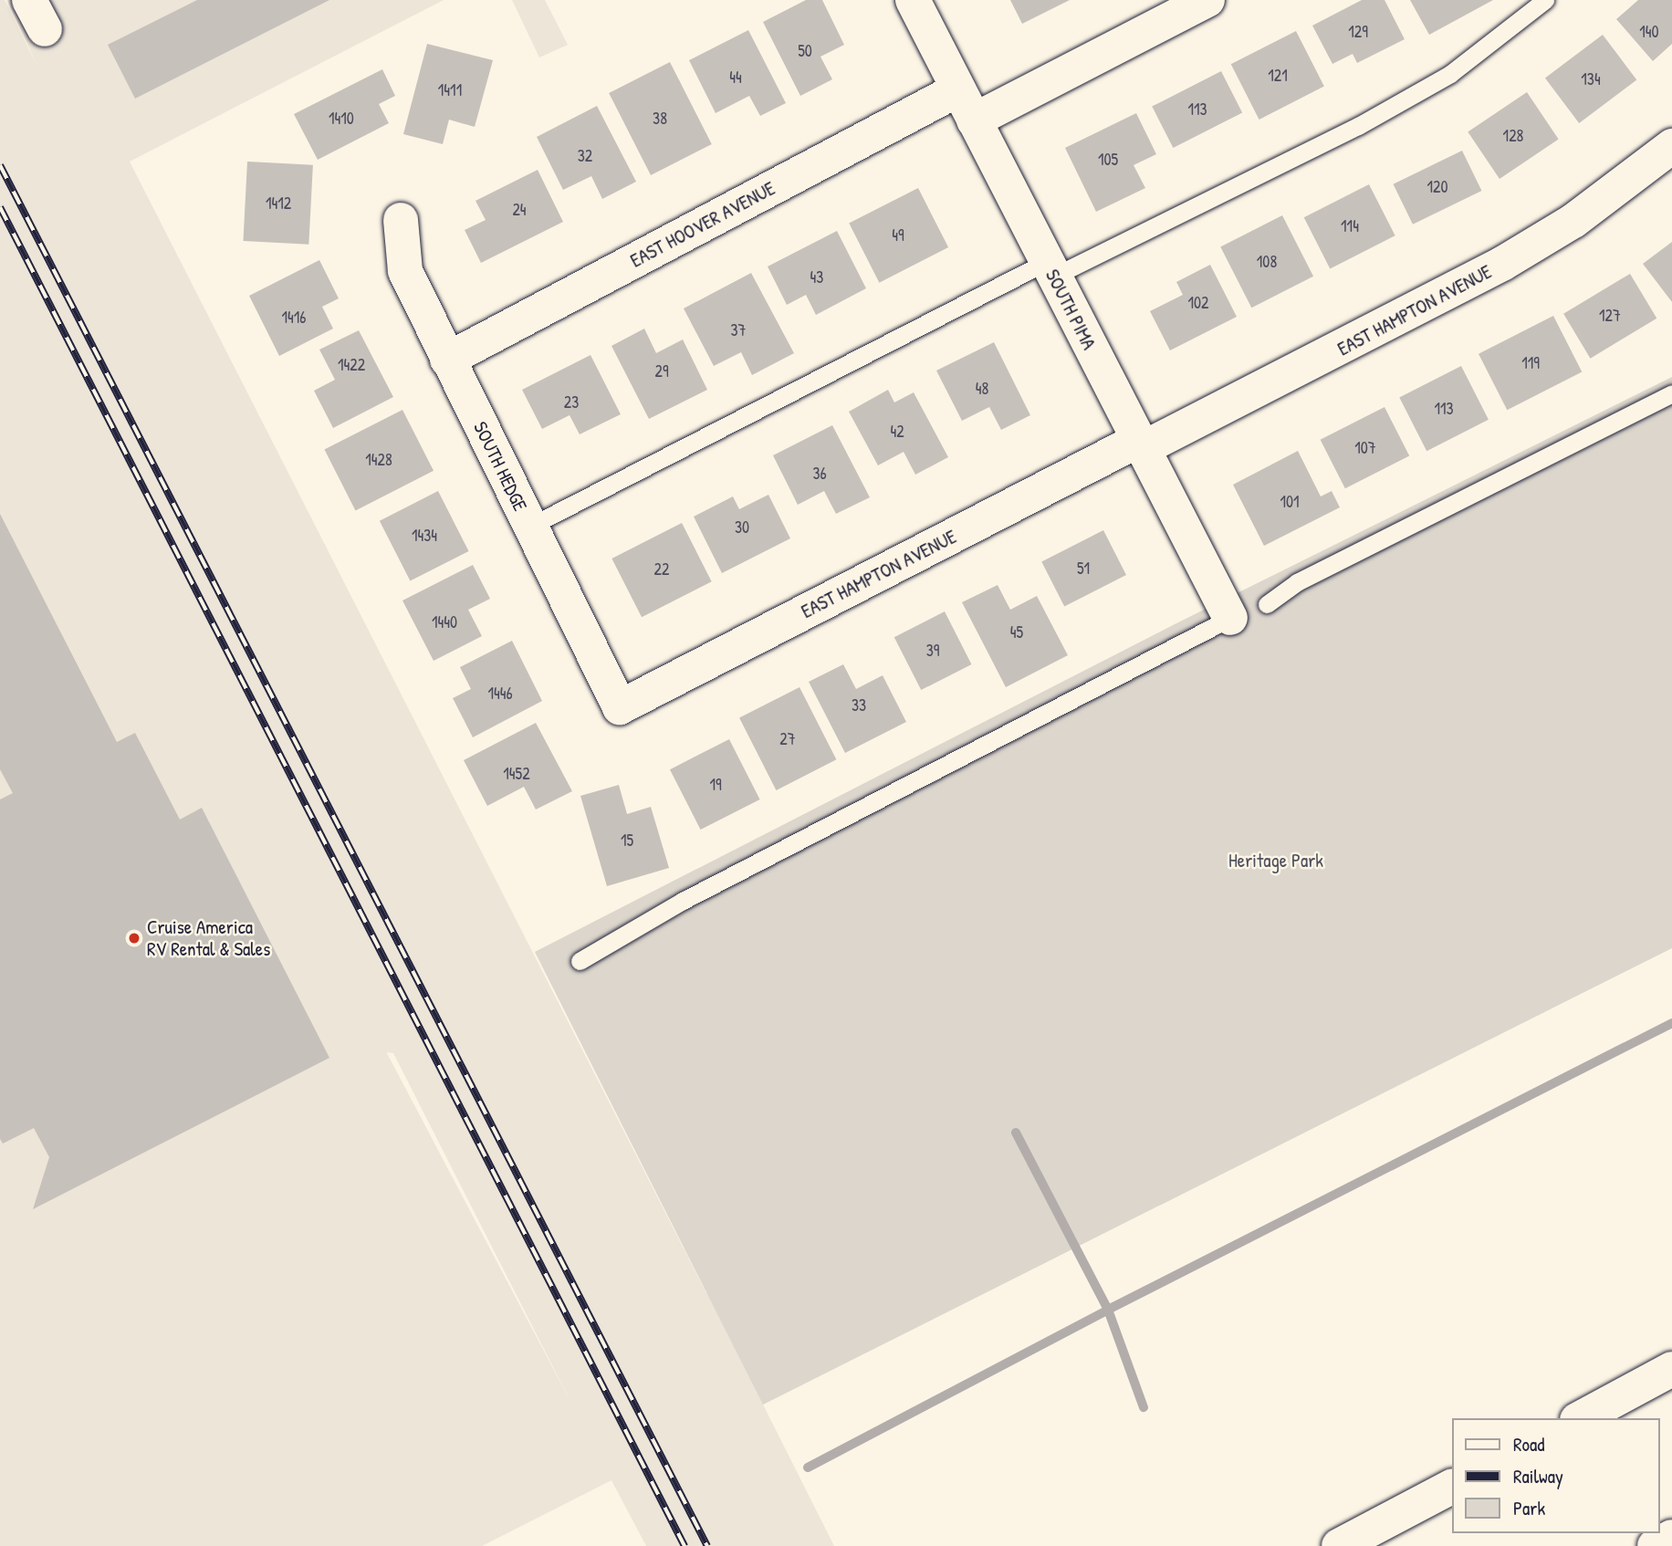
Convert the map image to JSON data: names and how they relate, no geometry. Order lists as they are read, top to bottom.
{
  "streets": {
    "main road": [
      "EAST HOOVER AVENUE",
      "SOUTH PIMA",
      "EAST HAMPTON AVENUE",
      "SOUTH HEDGE"
    ]
  },
  "crossings": [
    ["EAST HOOVER AVENUE", "SOUTH PIMA"],
    ["EAST HOOVER AVENUE", "SOUTH HEDGE"],
    ["SOUTH PIMA", "EAST HAMPTON AVENUE"],
    ["EAST HAMPTON AVENUE", "SOUTH HEDGE"]
  ],
  "parks": ["Heritage Park"],
  "places": ["Cruise America RV Rental & Sales"],
  "house_numbers": [
    "129",
    "140",
    "50",
    "121",
    "44",
    "134",
    "1411",
    "113",
    "1410",
    "38",
    "128",
    "32",
    "105",
    "120",
    "1412",
    "24",
    "114",
    "49",
    "108",
    "43",
    "102",
    "127",
    "1416",
    "37",
    "119",
    "1422",
    "29",
    "48",
    "23",
    "113",
    "42",
    "107",
    "1428",
    "36",
    "101",
    "30",
    "1434",
    "51",
    "22",
    "1440",
    "45",
    "39",
    "1446",
    "33",
    "27",
    "1452",
    "19",
    "15"
  ],
  "legend": ["Road", "Railway", "Park"]
}
